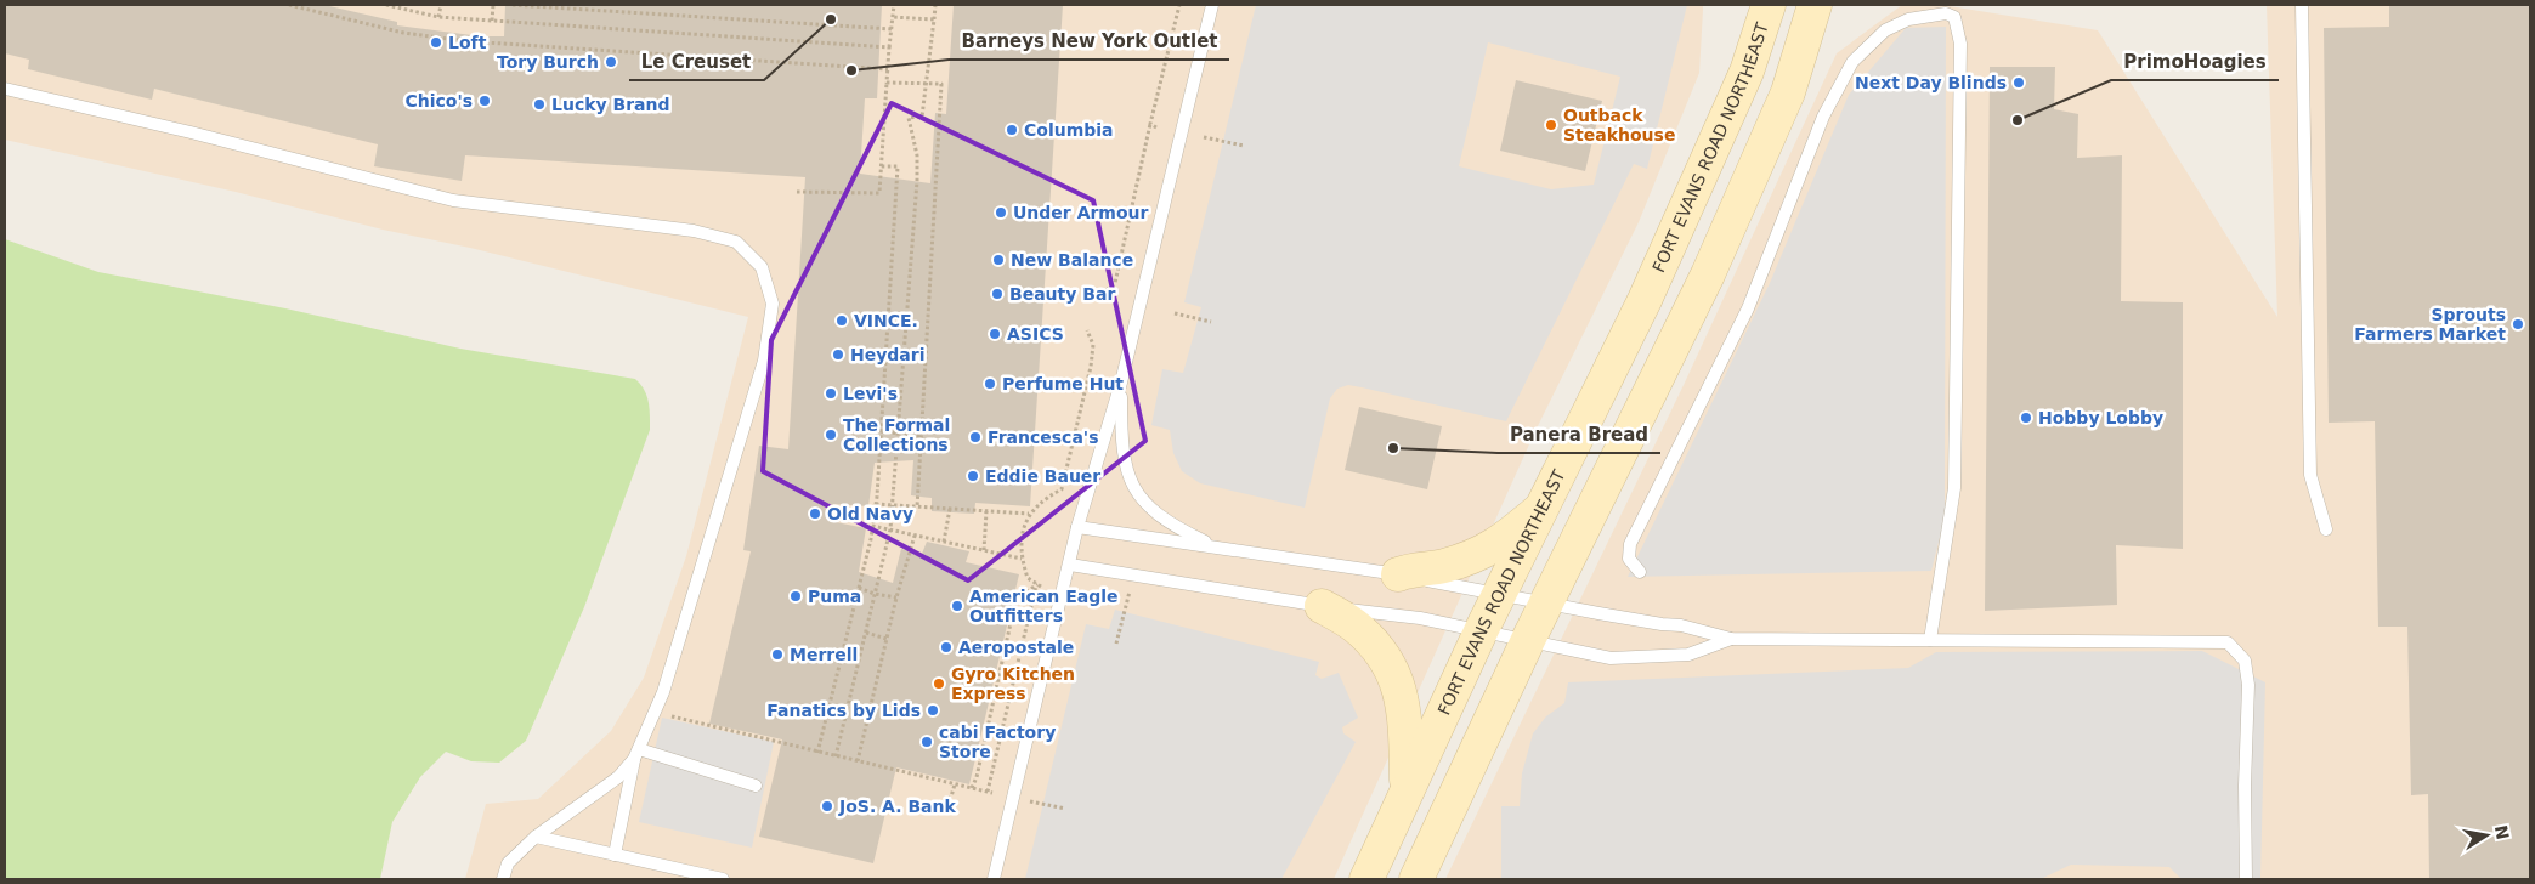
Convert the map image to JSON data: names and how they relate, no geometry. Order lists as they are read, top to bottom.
{
  "streets": {
    "main road": ["FORT EVANS ROAD NORTHEAST"]
  },
  "places": [
    "Le Creuset",
    "Loft",
    "Tory Burch",
    "Barneys New York Outlet",
    "Next Day Blinds",
    "Chico's",
    "Lucky Brand",
    "PrimoHoagies",
    "Outback Steakhouse",
    "Columbia",
    "Under Armour",
    "New Balance",
    "Beauty Bar",
    "VINCE.",
    "Sprouts Farmers Market",
    "ASICS",
    "Heydari",
    "Perfume Hut",
    "Levi's",
    "Hobby Lobby",
    "The Formal Collections",
    "Francesca's",
    "Panera Bread",
    "Eddie Bauer",
    "Old Navy",
    "Puma",
    "American Eagle Outfitters",
    "Aeropostale",
    "Merrell",
    "Gyro Kitchen Express",
    "Fanatics by Lids",
    "cabi Factory Store",
    "JoS. A. Bank"
  ],
  "north": "right"
}
